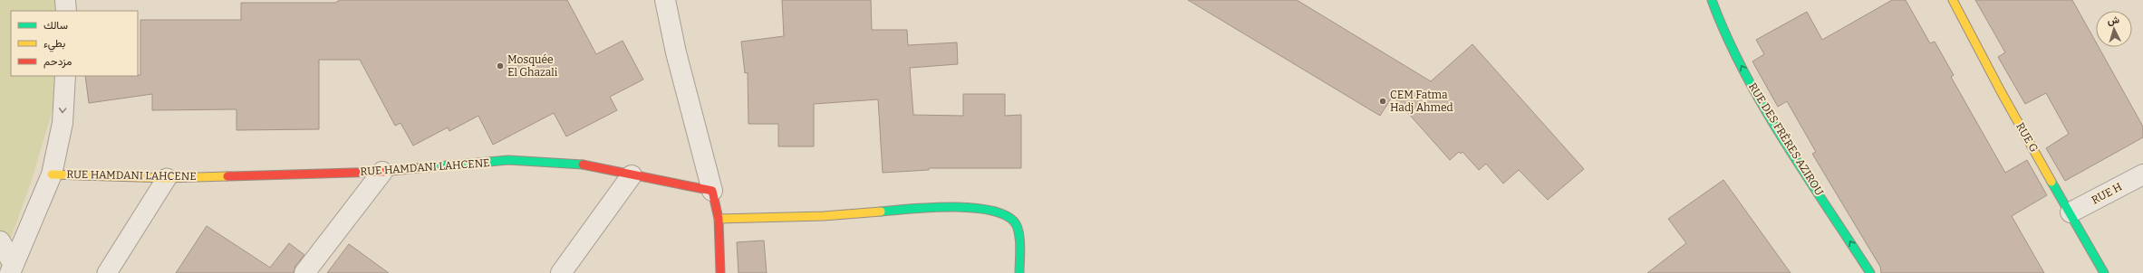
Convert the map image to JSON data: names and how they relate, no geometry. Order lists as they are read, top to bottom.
{
  "streets": {
    "street": [
      "RUE G",
      "RUE DES FRÈRES AZIROU",
      "RUE HAMDANI LAHCENE",
      "RUE H"
    ]
  },
  "crossings": [
    ["RUE G", "RUE H"]
  ],
  "one_way": ["RUE DES FRÈRES AZIROU"],
  "places": ["Mosquée El Ghazali", "CEM Fatma Hadj Ahmed"],
  "legend": ["سالك", "بطيء", "مزدحم"],
  "north": "top"
}
